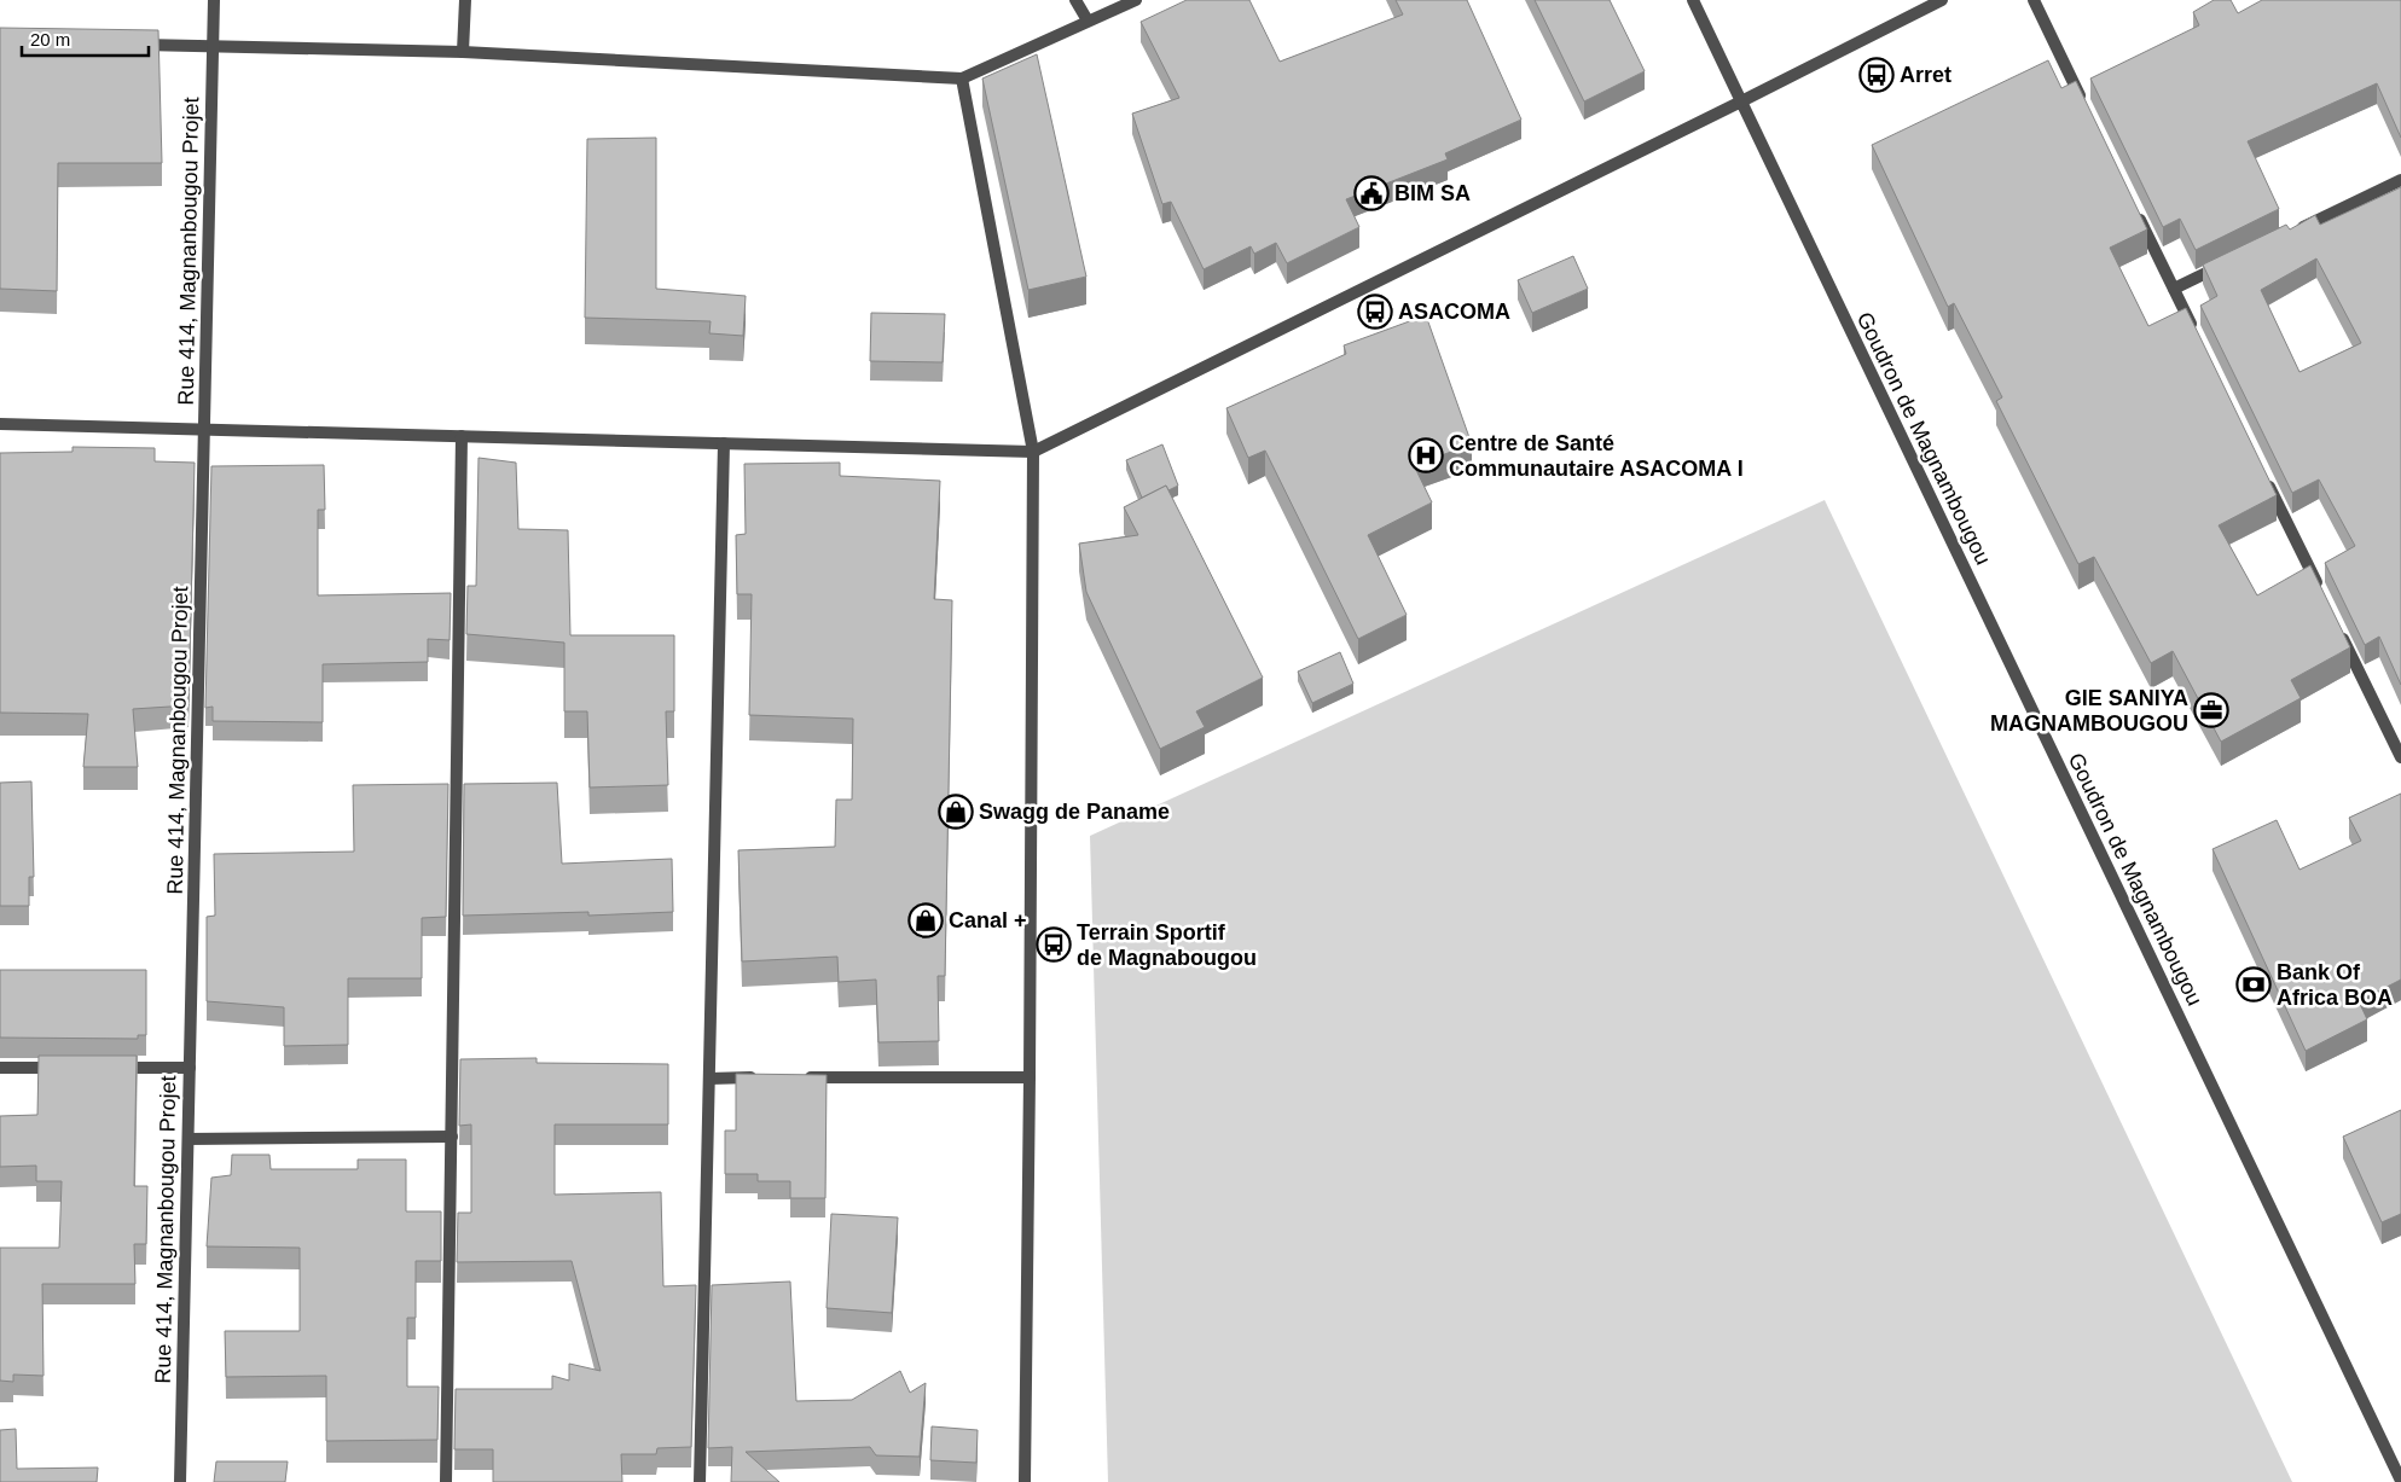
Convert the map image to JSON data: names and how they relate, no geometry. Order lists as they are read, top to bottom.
{
  "streets": {
    "street": ["Rue 414, Magnanbougou Projet", "Goudron de Magnambougou"]
  },
  "places": {
    "bus stop": ["Arret", "ASACOMA", "Terrain Sportif de Magnabougou"],
    "public building": ["BIM SA"],
    "hospital": ["Centre de Santé Communautaire ASACOMA I"],
    "office": ["GIE SANIYA MAGNAMBOUGOU"],
    "shop": ["Swagg de Paname", "Canal +"],
    "bank": ["Bank Of Africa BOA"]
  },
  "scale_bar": "20 m"
}
